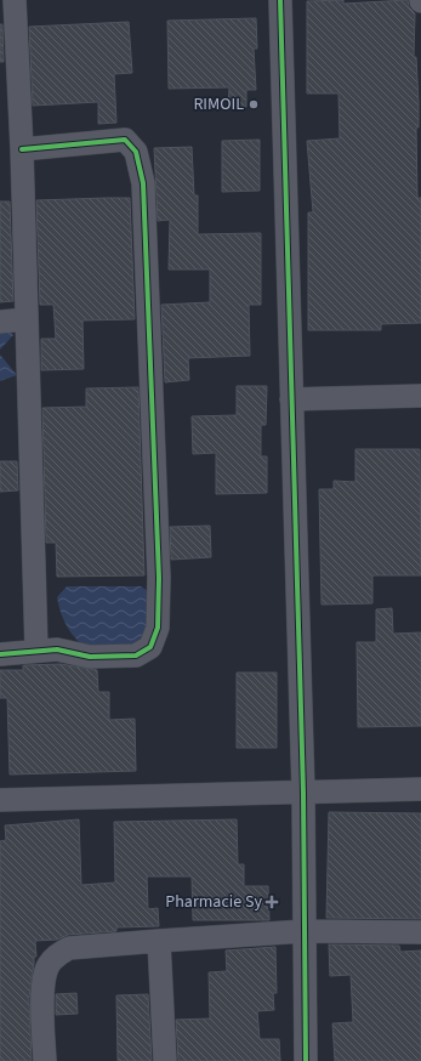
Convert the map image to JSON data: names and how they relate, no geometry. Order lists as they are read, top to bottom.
{
  "places": {
    "other": ["RIMOIL"],
    "health": ["Pharmacie Sy"]
  }
}
